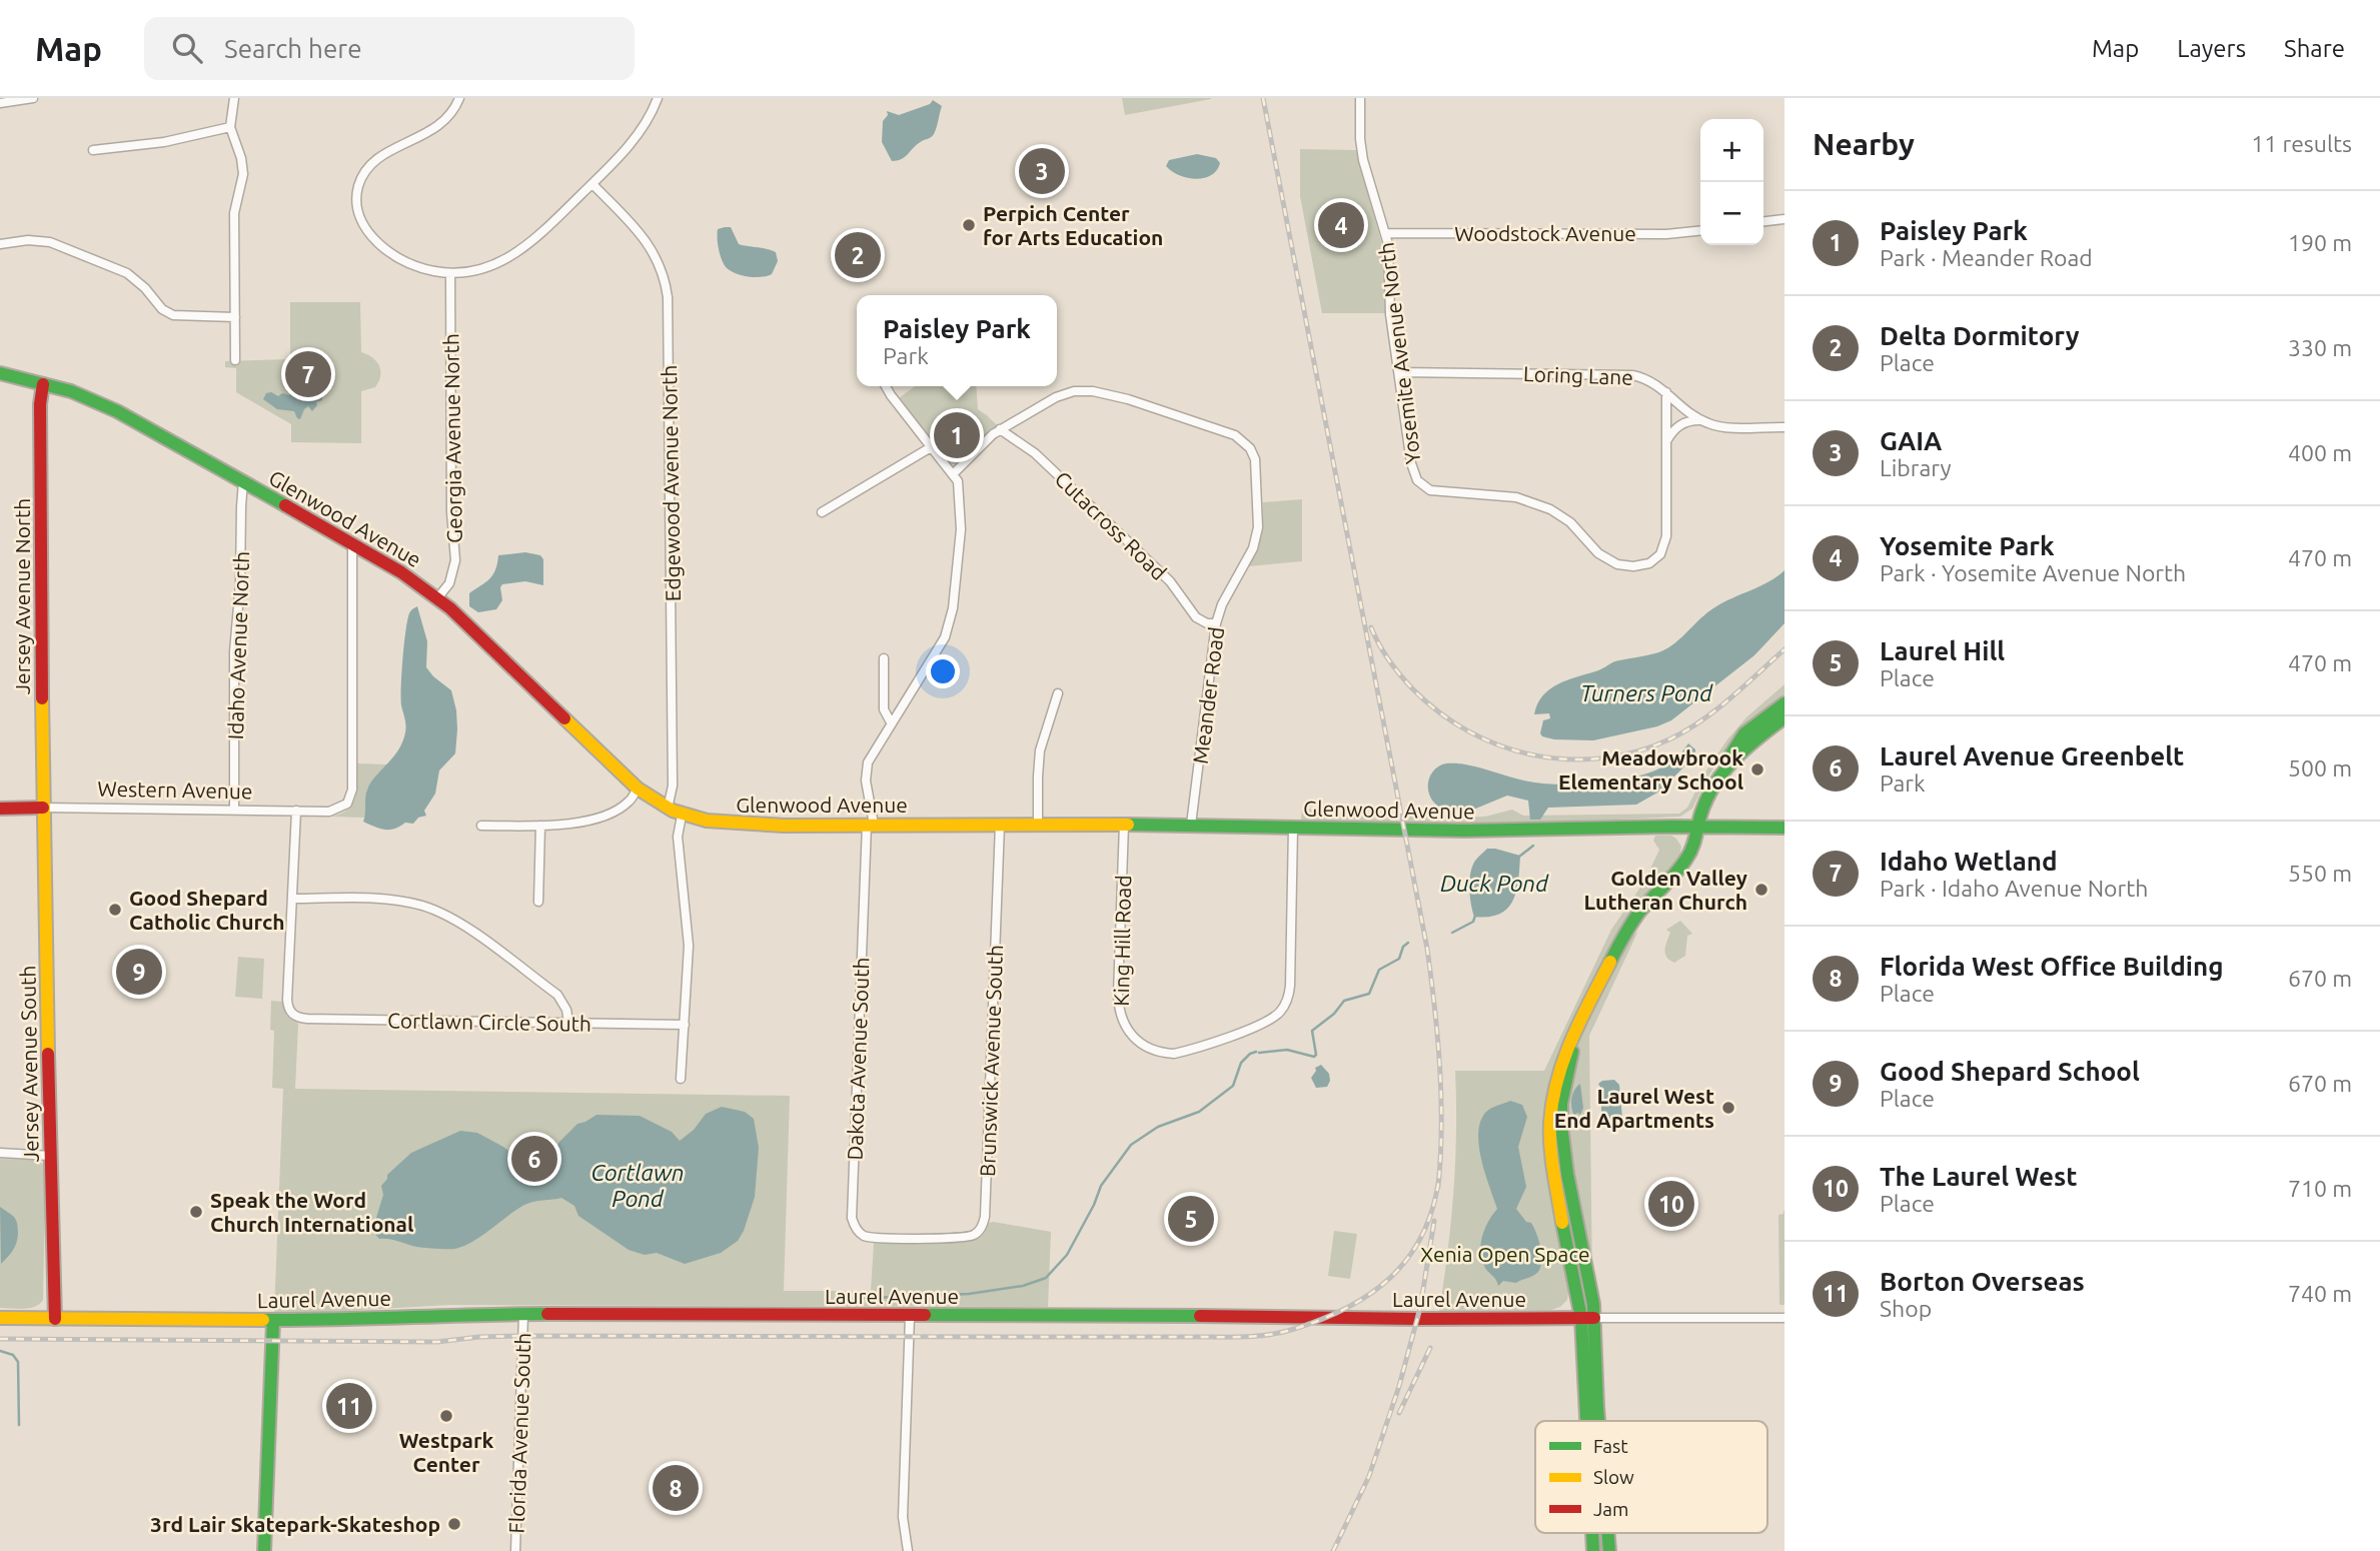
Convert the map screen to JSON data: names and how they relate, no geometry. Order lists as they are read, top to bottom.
{
  "streets": {
    "street": [
      "Woodstock Avenue",
      "Yosemite Avenue North",
      "Loring Lane",
      "Georgia Avenue North",
      "Edgewood Avenue North",
      "Glenwood Avenue",
      "Cutacross Road",
      "Jersey Avenue North",
      "Idaho Avenue North",
      "Meander Road",
      "Western Avenue",
      "King Hill Road",
      "Cortlawn Circle South",
      "Dakota Avenue South",
      "Brunswick Avenue South",
      "Jersey Avenue South",
      "Laurel Avenue",
      "Florida Avenue South"
    ]
  },
  "crossings": [
    ["Woodstock Avenue", "Yosemite Avenue North"],
    ["Yosemite Avenue North", "Loring Lane"],
    ["Georgia Avenue North", "Glenwood Avenue"],
    ["Edgewood Avenue North", "Glenwood Avenue"],
    ["Glenwood Avenue", "Jersey Avenue North"],
    ["Glenwood Avenue", "Idaho Avenue North"],
    ["Glenwood Avenue", "Meander Road"],
    ["Glenwood Avenue", "Western Avenue"],
    ["Glenwood Avenue", "King Hill Road"],
    ["Glenwood Avenue", "Dakota Avenue South"],
    ["Glenwood Avenue", "Brunswick Avenue South"],
    ["Cutacross Road", "Meander Road"],
    ["Jersey Avenue North", "Western Avenue"],
    ["Jersey Avenue North", "Jersey Avenue South"],
    ["Idaho Avenue North", "Western Avenue"],
    ["Meander Road", "Dakota Avenue South"],
    ["Western Avenue", "Jersey Avenue South"],
    ["Dakota Avenue South", "Brunswick Avenue South"],
    ["Jersey Avenue South", "Laurel Avenue"],
    ["Laurel Avenue", "Florida Avenue South"]
  ],
  "water": ["Turners Pond", "Duck Pond", "Cortlawn Pond"],
  "parks": ["Xenia Open Space"],
  "places": [
    "Perpich Center for Arts Education",
    "Meadowbrook Elementary School",
    "Golden Valley Lutheran Church",
    "Good Shepard Catholic Church",
    "Laurel West End Apartments",
    "Speak the Word Church International",
    "Westpark Center",
    "3rd Lair Skatepark-Skateshop"
  ],
  "legend": ["Fast", "Slow", "Jam"],
  "page": {
    "header": "Map",
    "search": "Search here",
    "nav": ["Map", "Layers", "Share"],
    "heading": ["Nearby", "11 results"],
    "map_buttons": ["+", "−"],
    "pins": [
      "3",
      "4",
      "2",
      "7",
      "1",
      "9",
      "6",
      "10",
      "5",
      "11",
      "8"
    ],
    "list": [
      {
        "mark": "1",
        "name": "Paisley Park",
        "note": "Park · Meander Road",
        "value": "190 m"
      },
      {
        "mark": "2",
        "name": "Delta Dormitory",
        "note": "Place",
        "value": "330 m"
      },
      {
        "mark": "3",
        "name": "GAIA",
        "note": "Library",
        "value": "400 m"
      },
      {
        "mark": "4",
        "name": "Yosemite Park",
        "note": "Park · Yosemite Avenue North",
        "value": "470 m"
      },
      {
        "mark": "5",
        "name": "Laurel Hill",
        "note": "Place",
        "value": "470 m"
      },
      {
        "mark": "6",
        "name": "Laurel Avenue Greenbelt",
        "note": "Park",
        "value": "500 m"
      },
      {
        "mark": "7",
        "name": "Idaho Wetland",
        "note": "Park · Idaho Avenue North",
        "value": "550 m"
      },
      {
        "mark": "8",
        "name": "Florida West Office Building",
        "note": "Place",
        "value": "670 m"
      },
      {
        "mark": "9",
        "name": "Good Shepard School",
        "note": "Place",
        "value": "670 m"
      },
      {
        "mark": "10",
        "name": "The Laurel West",
        "note": "Place",
        "value": "710 m"
      },
      {
        "mark": "11",
        "name": "Borton Overseas",
        "note": "Shop",
        "value": "740 m"
      }
    ],
    "popup": ["Paisley Park", "Park"]
  }
}
